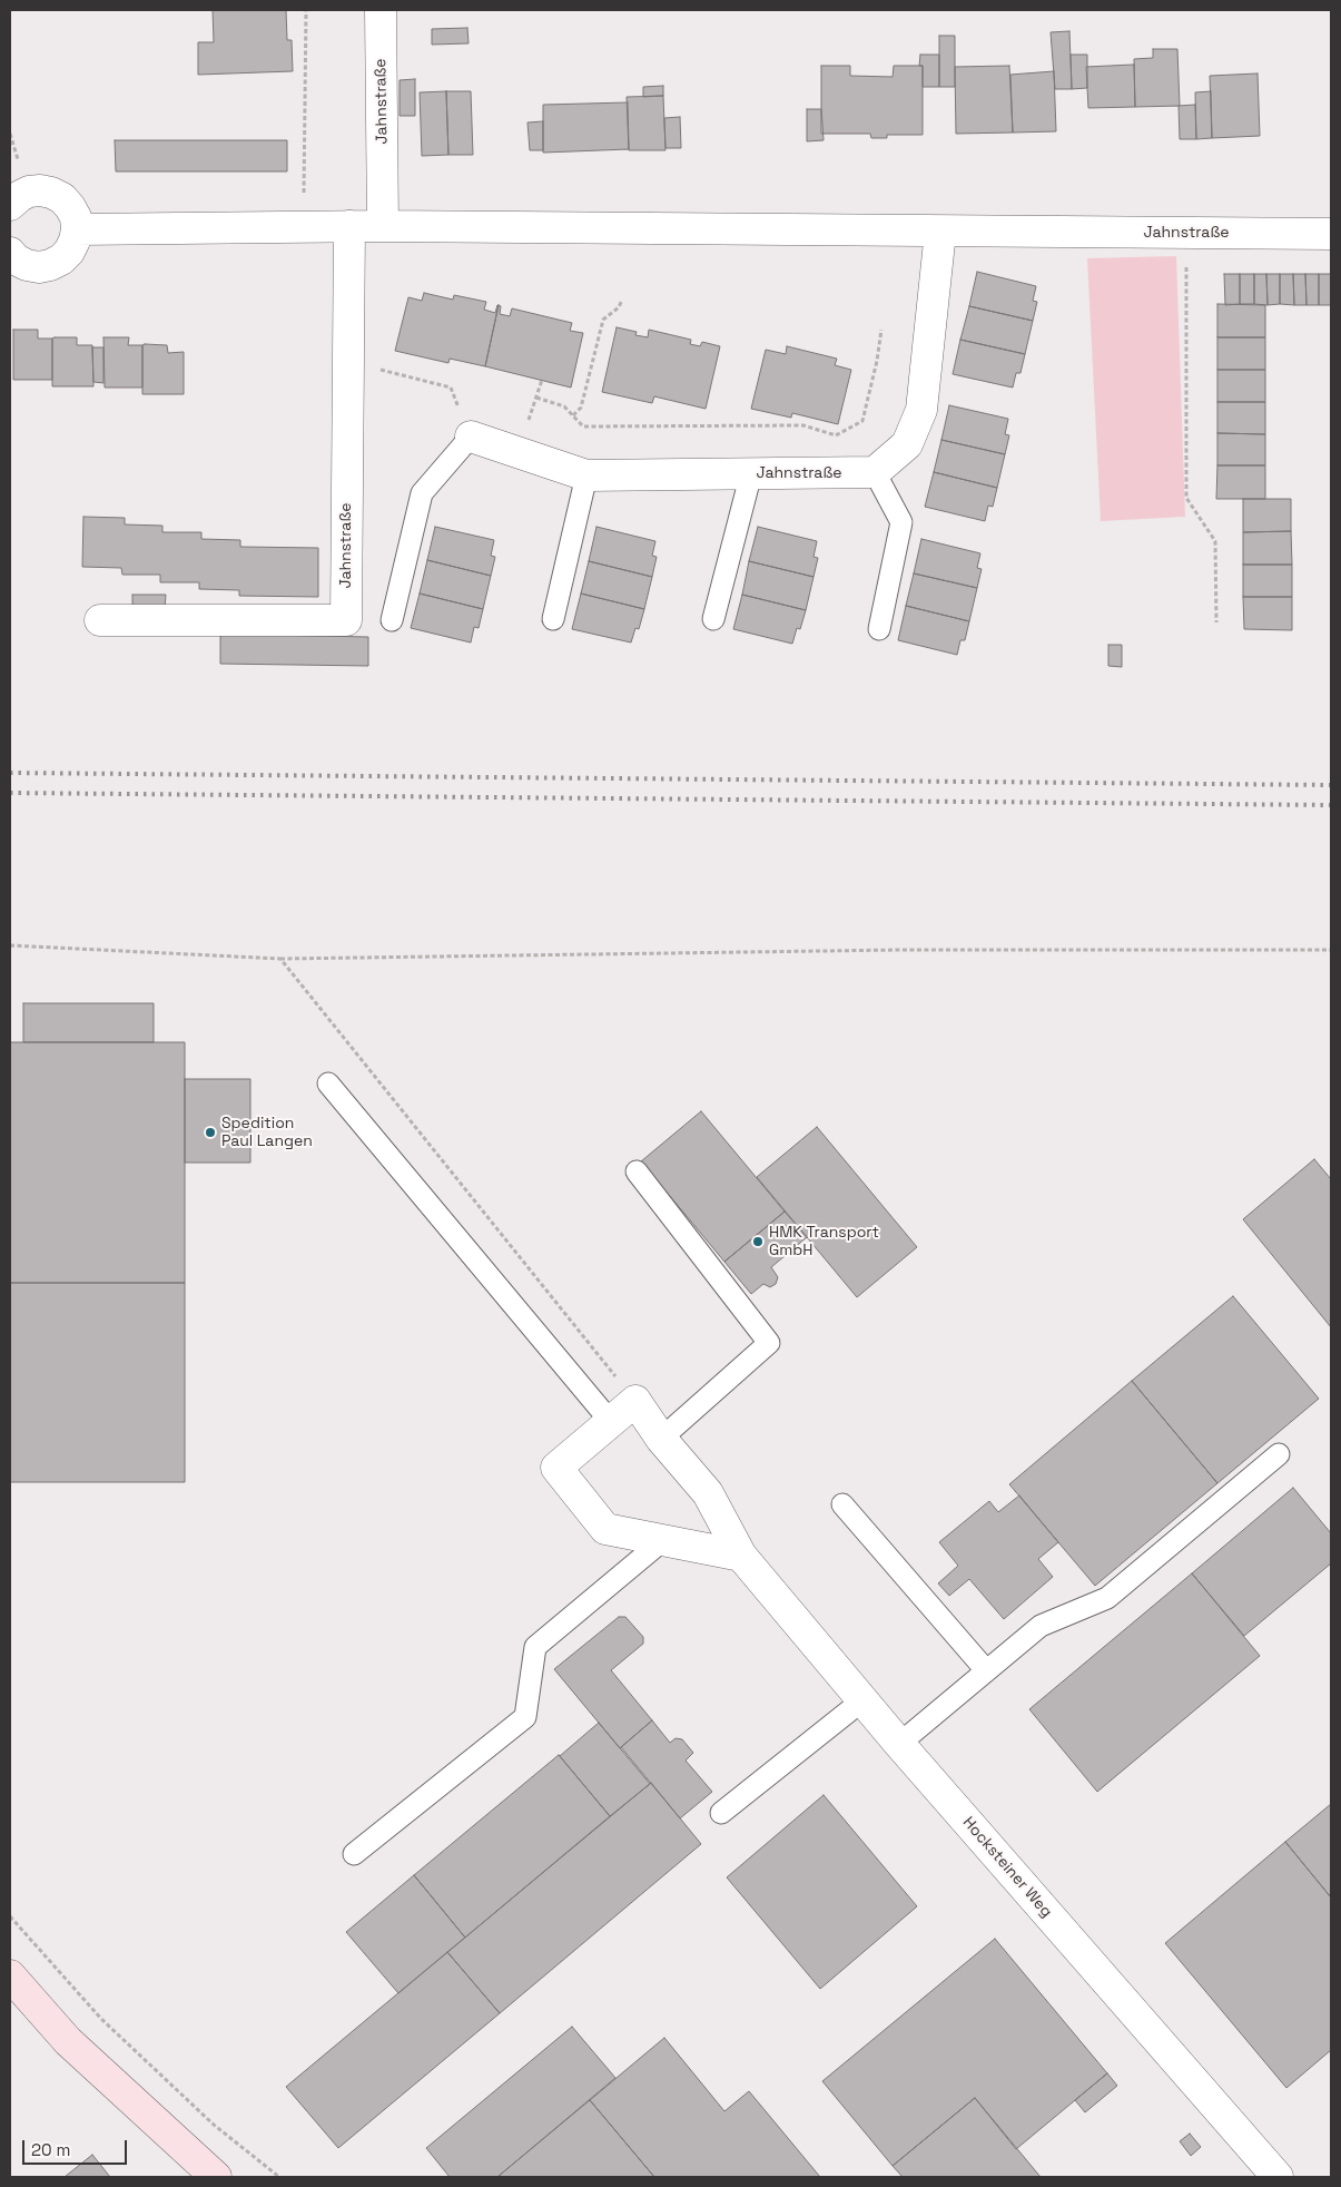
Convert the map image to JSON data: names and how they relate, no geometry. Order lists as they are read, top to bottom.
{
  "streets": {
    "street": ["Jahnstraße", "Hocksteiner Weg"]
  },
  "places": ["Spedition Paul Langen", "HMK Transport GmbH"],
  "scale_bar": "20 m"
}
